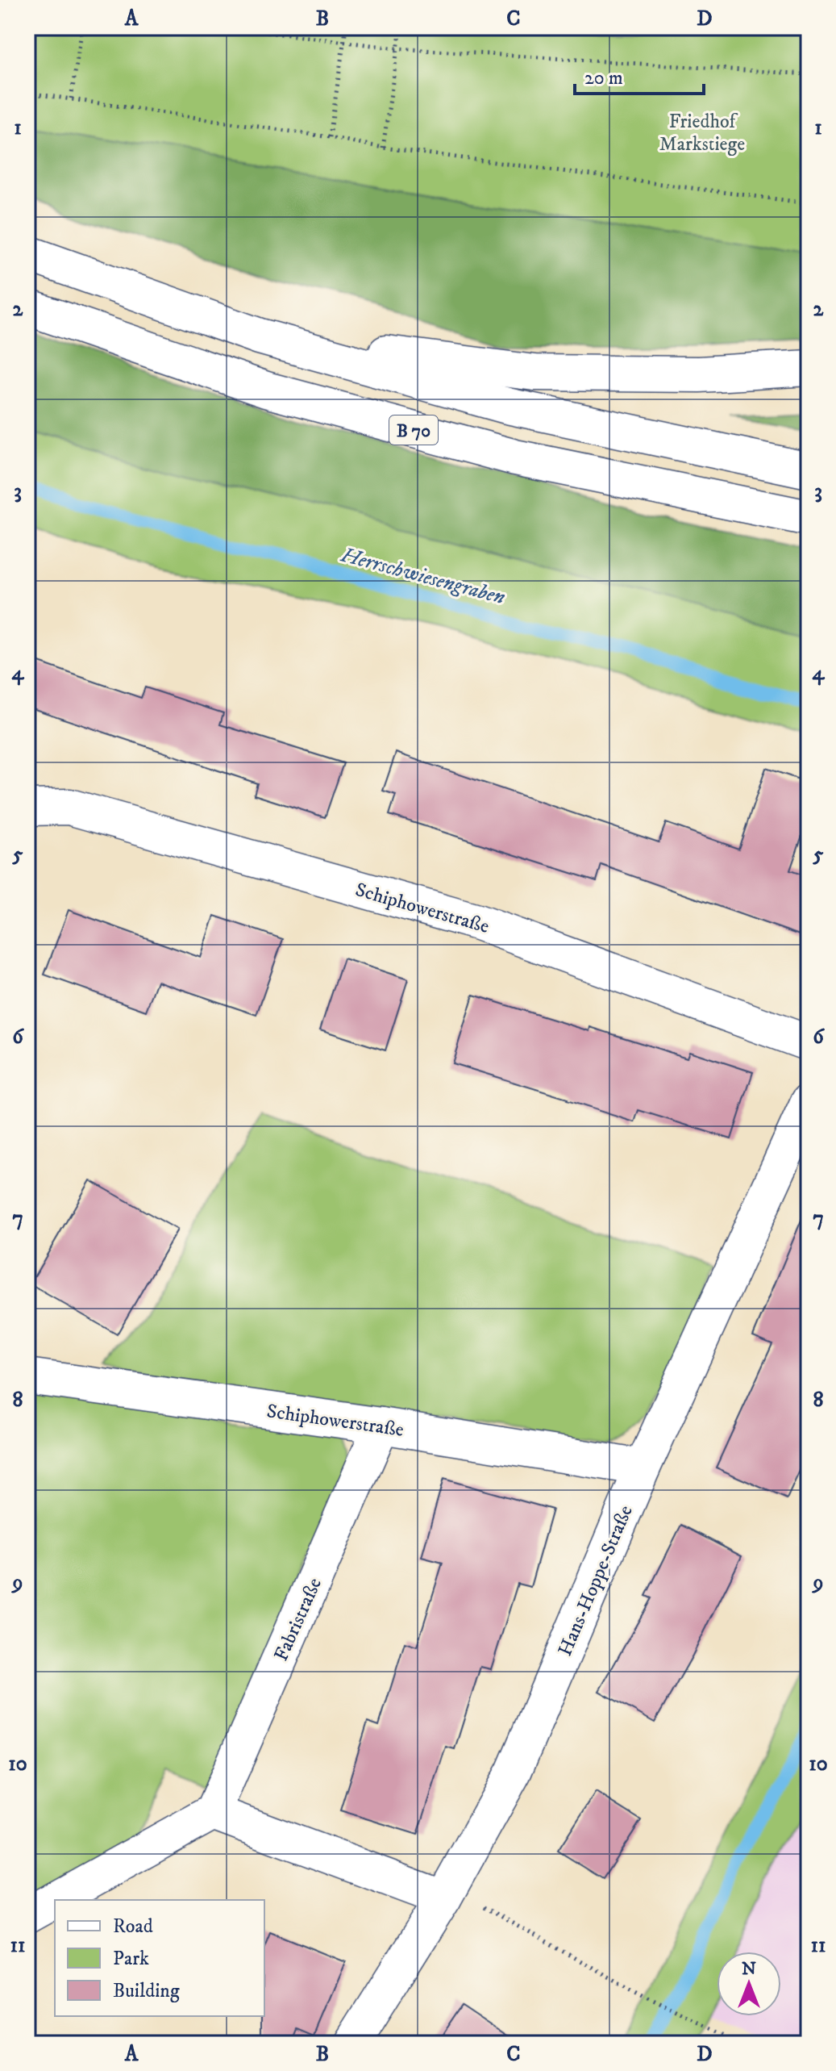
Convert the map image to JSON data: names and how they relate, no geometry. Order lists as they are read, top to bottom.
{
  "streets": {
    "main road": [
      "B 70",
      "Schiphowerstraße",
      "Hans-Hoppe-Straße",
      "Fabristraße"
    ]
  },
  "crossings": [
    ["Schiphowerstraße", "Hans-Hoppe-Straße"],
    ["Schiphowerstraße", "Fabristraße"]
  ],
  "water": ["Herrschwiesengraben"],
  "parks": ["Friedhof Markstiege"],
  "legend": ["Road", "Park", "Building"],
  "scale_bar": "20 m",
  "north": "top",
  "grid": {
    "columns": [
      "A",
      "B",
      "C",
      "D"
    ],
    "rows": [
      "1",
      "2",
      "3",
      "4",
      "5",
      "6",
      "7",
      "8",
      "9",
      "10",
      "11"
    ]
  }
}
